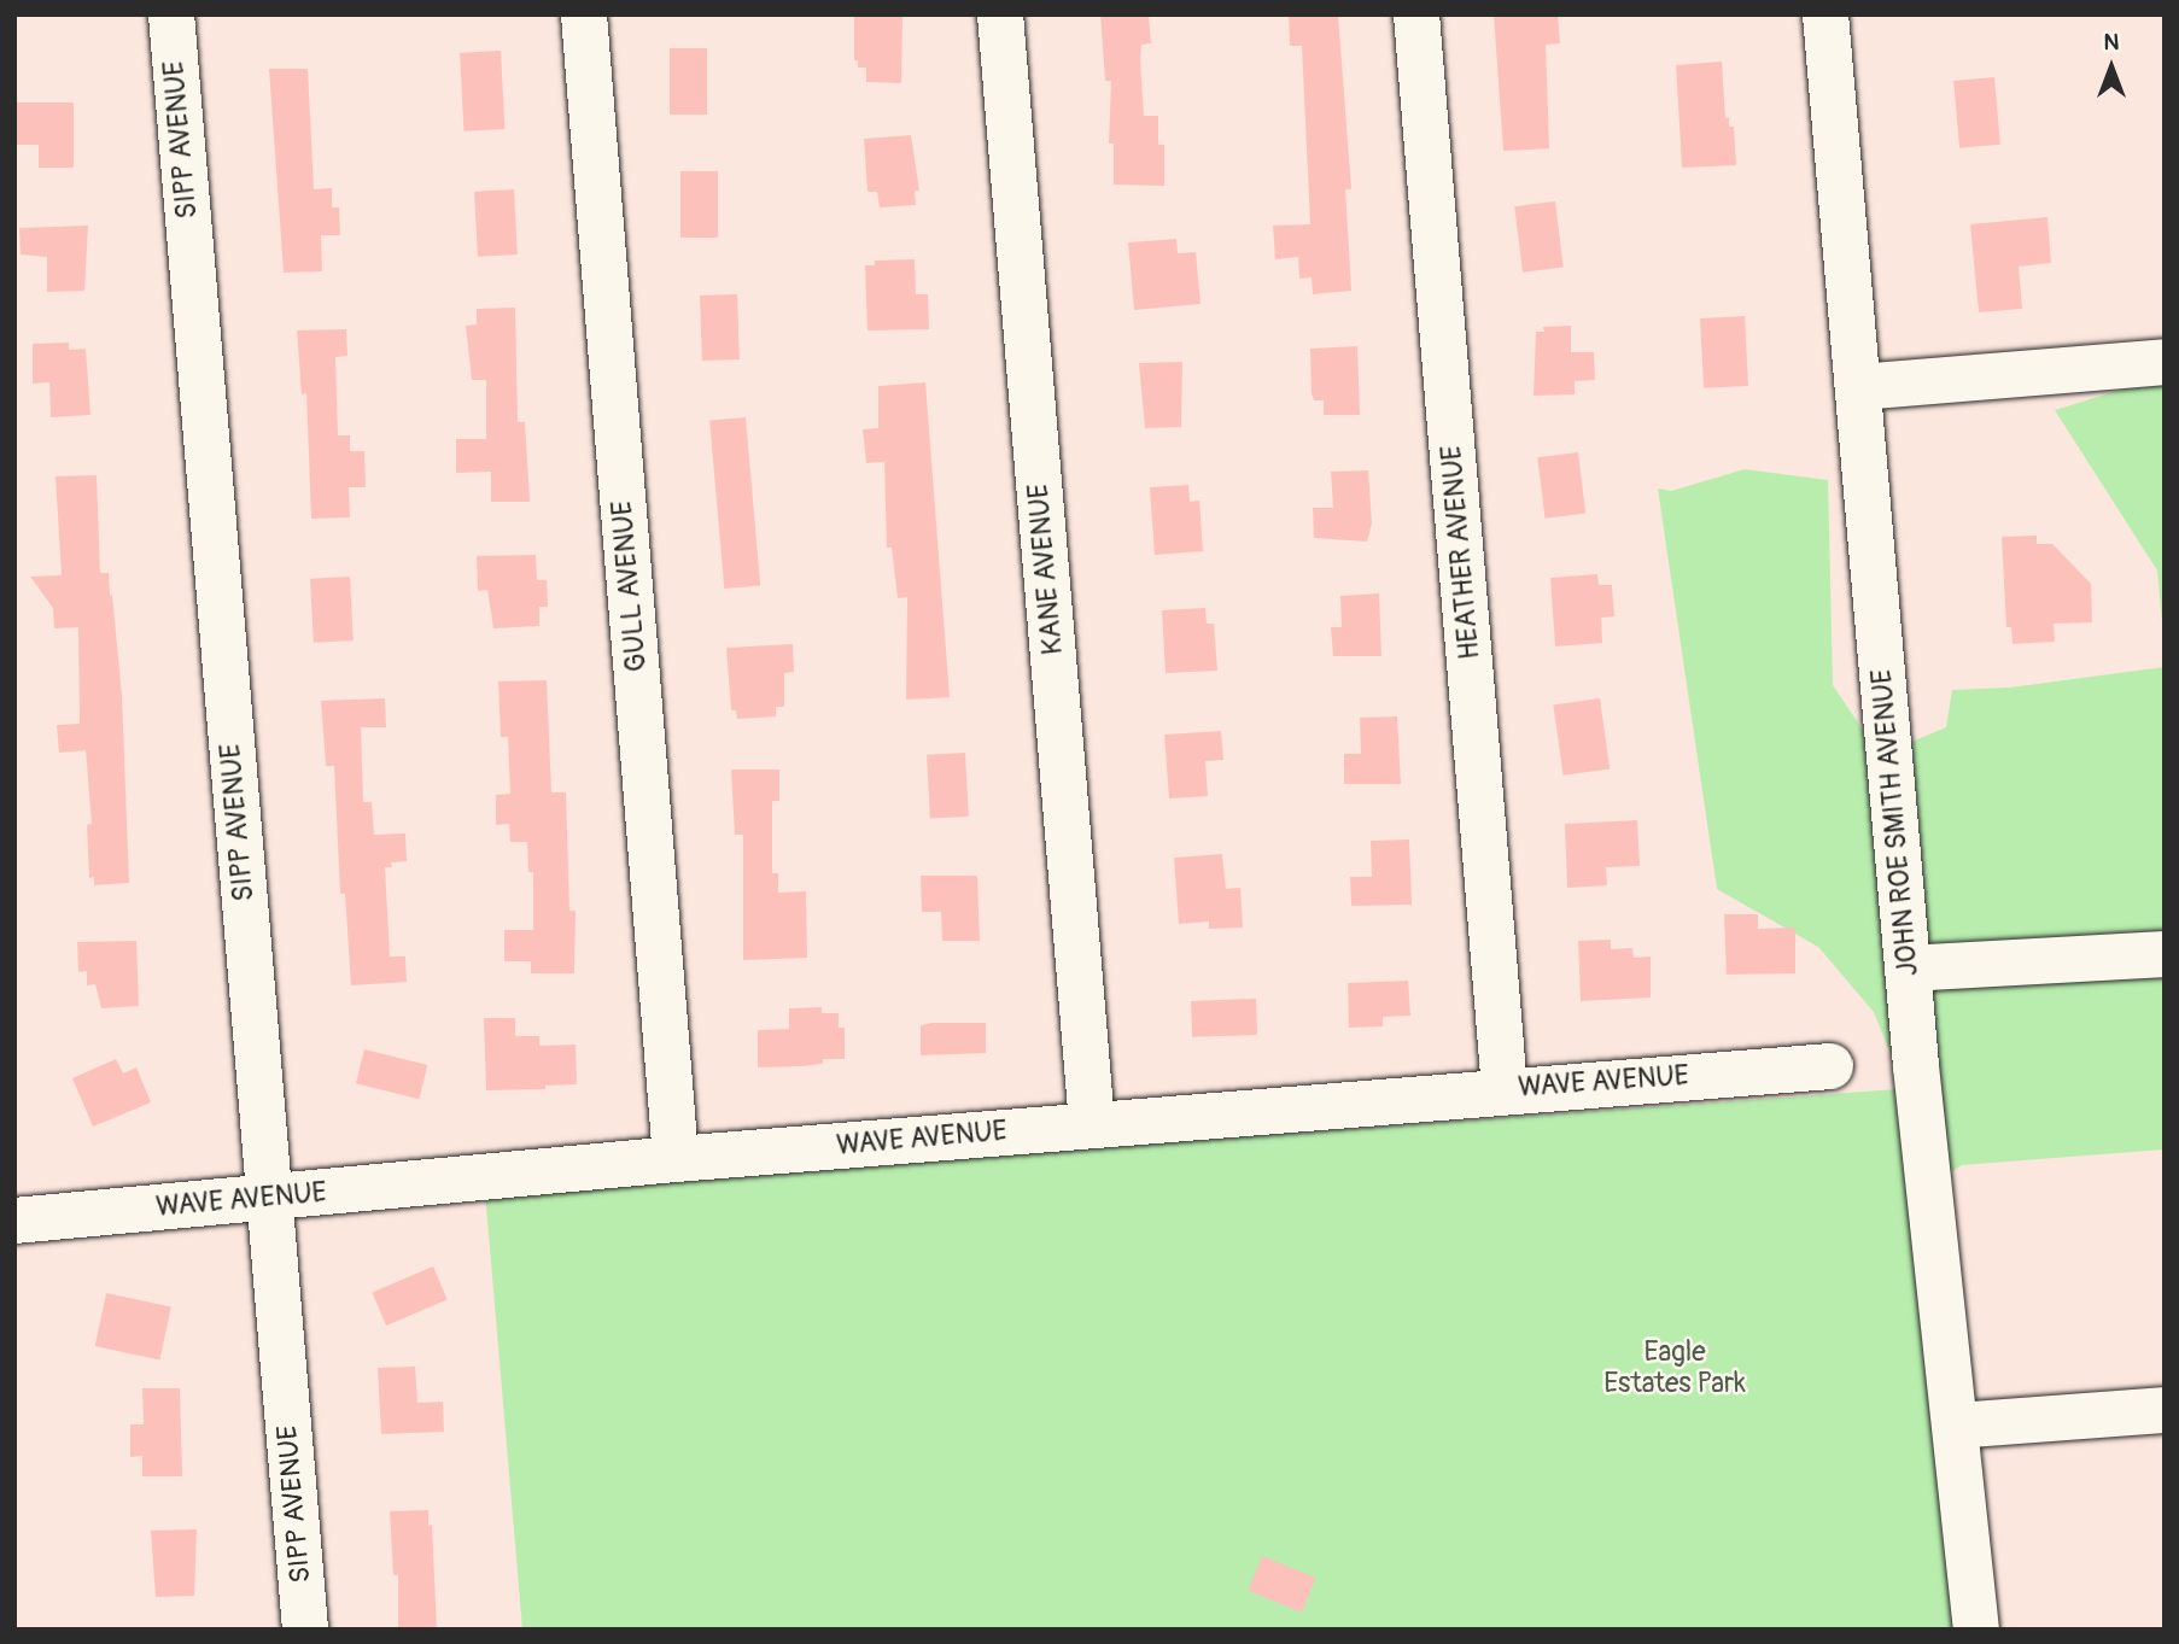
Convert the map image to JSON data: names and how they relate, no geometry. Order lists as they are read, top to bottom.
{
  "streets": {
    "street": [
      "SIPP AVENUE",
      "HEATHER AVENUE",
      "KANE AVENUE",
      "GULL AVENUE",
      "JOHN ROE SMITH AVENUE",
      "WAVE AVENUE"
    ]
  },
  "crossings": [
    ["SIPP AVENUE", "WAVE AVENUE"],
    ["HEATHER AVENUE", "WAVE AVENUE"],
    ["KANE AVENUE", "WAVE AVENUE"],
    ["GULL AVENUE", "WAVE AVENUE"]
  ],
  "parks": ["Eagle Estates Park"],
  "north": "top"
}
